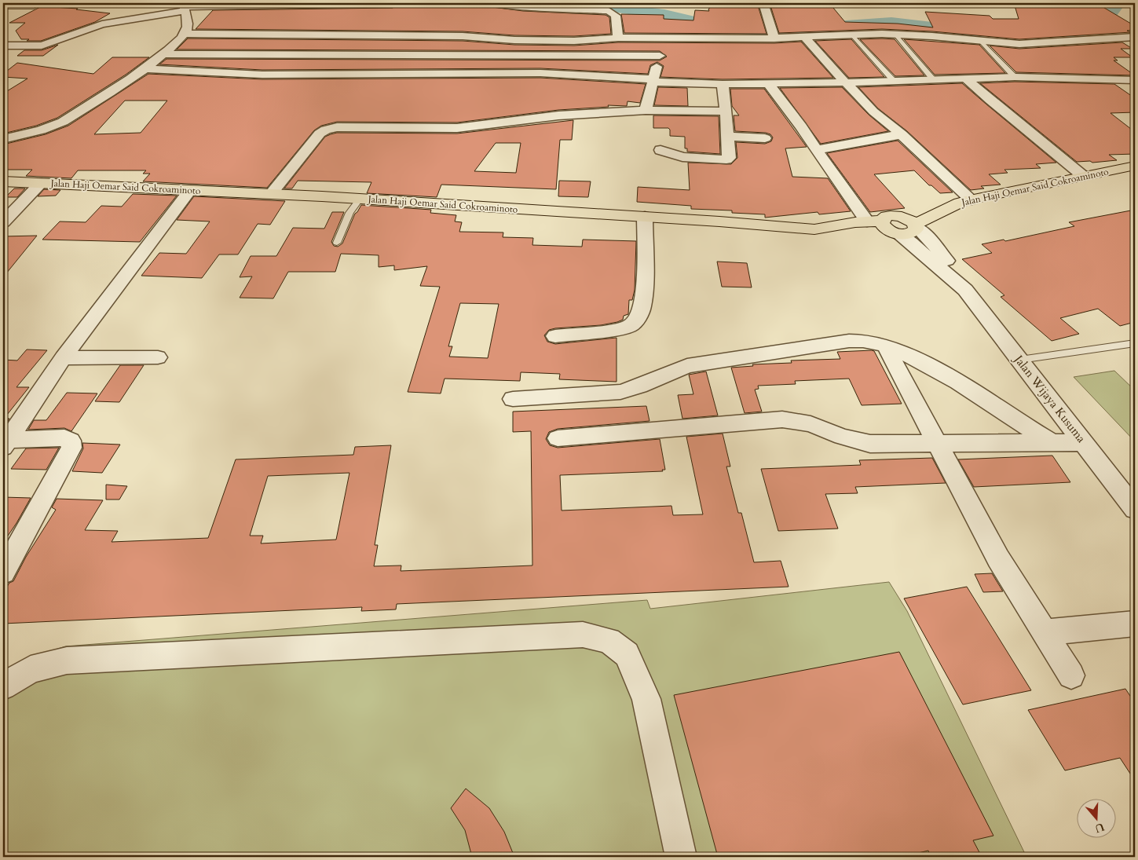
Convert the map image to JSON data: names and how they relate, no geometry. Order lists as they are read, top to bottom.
{
  "streets": {
    "main road": ["Jalan Haji Oemar Said Cokroaminoto"],
    "street": ["Jalan Wijaya Kusuma"]
  },
  "north": "bottom"
}
